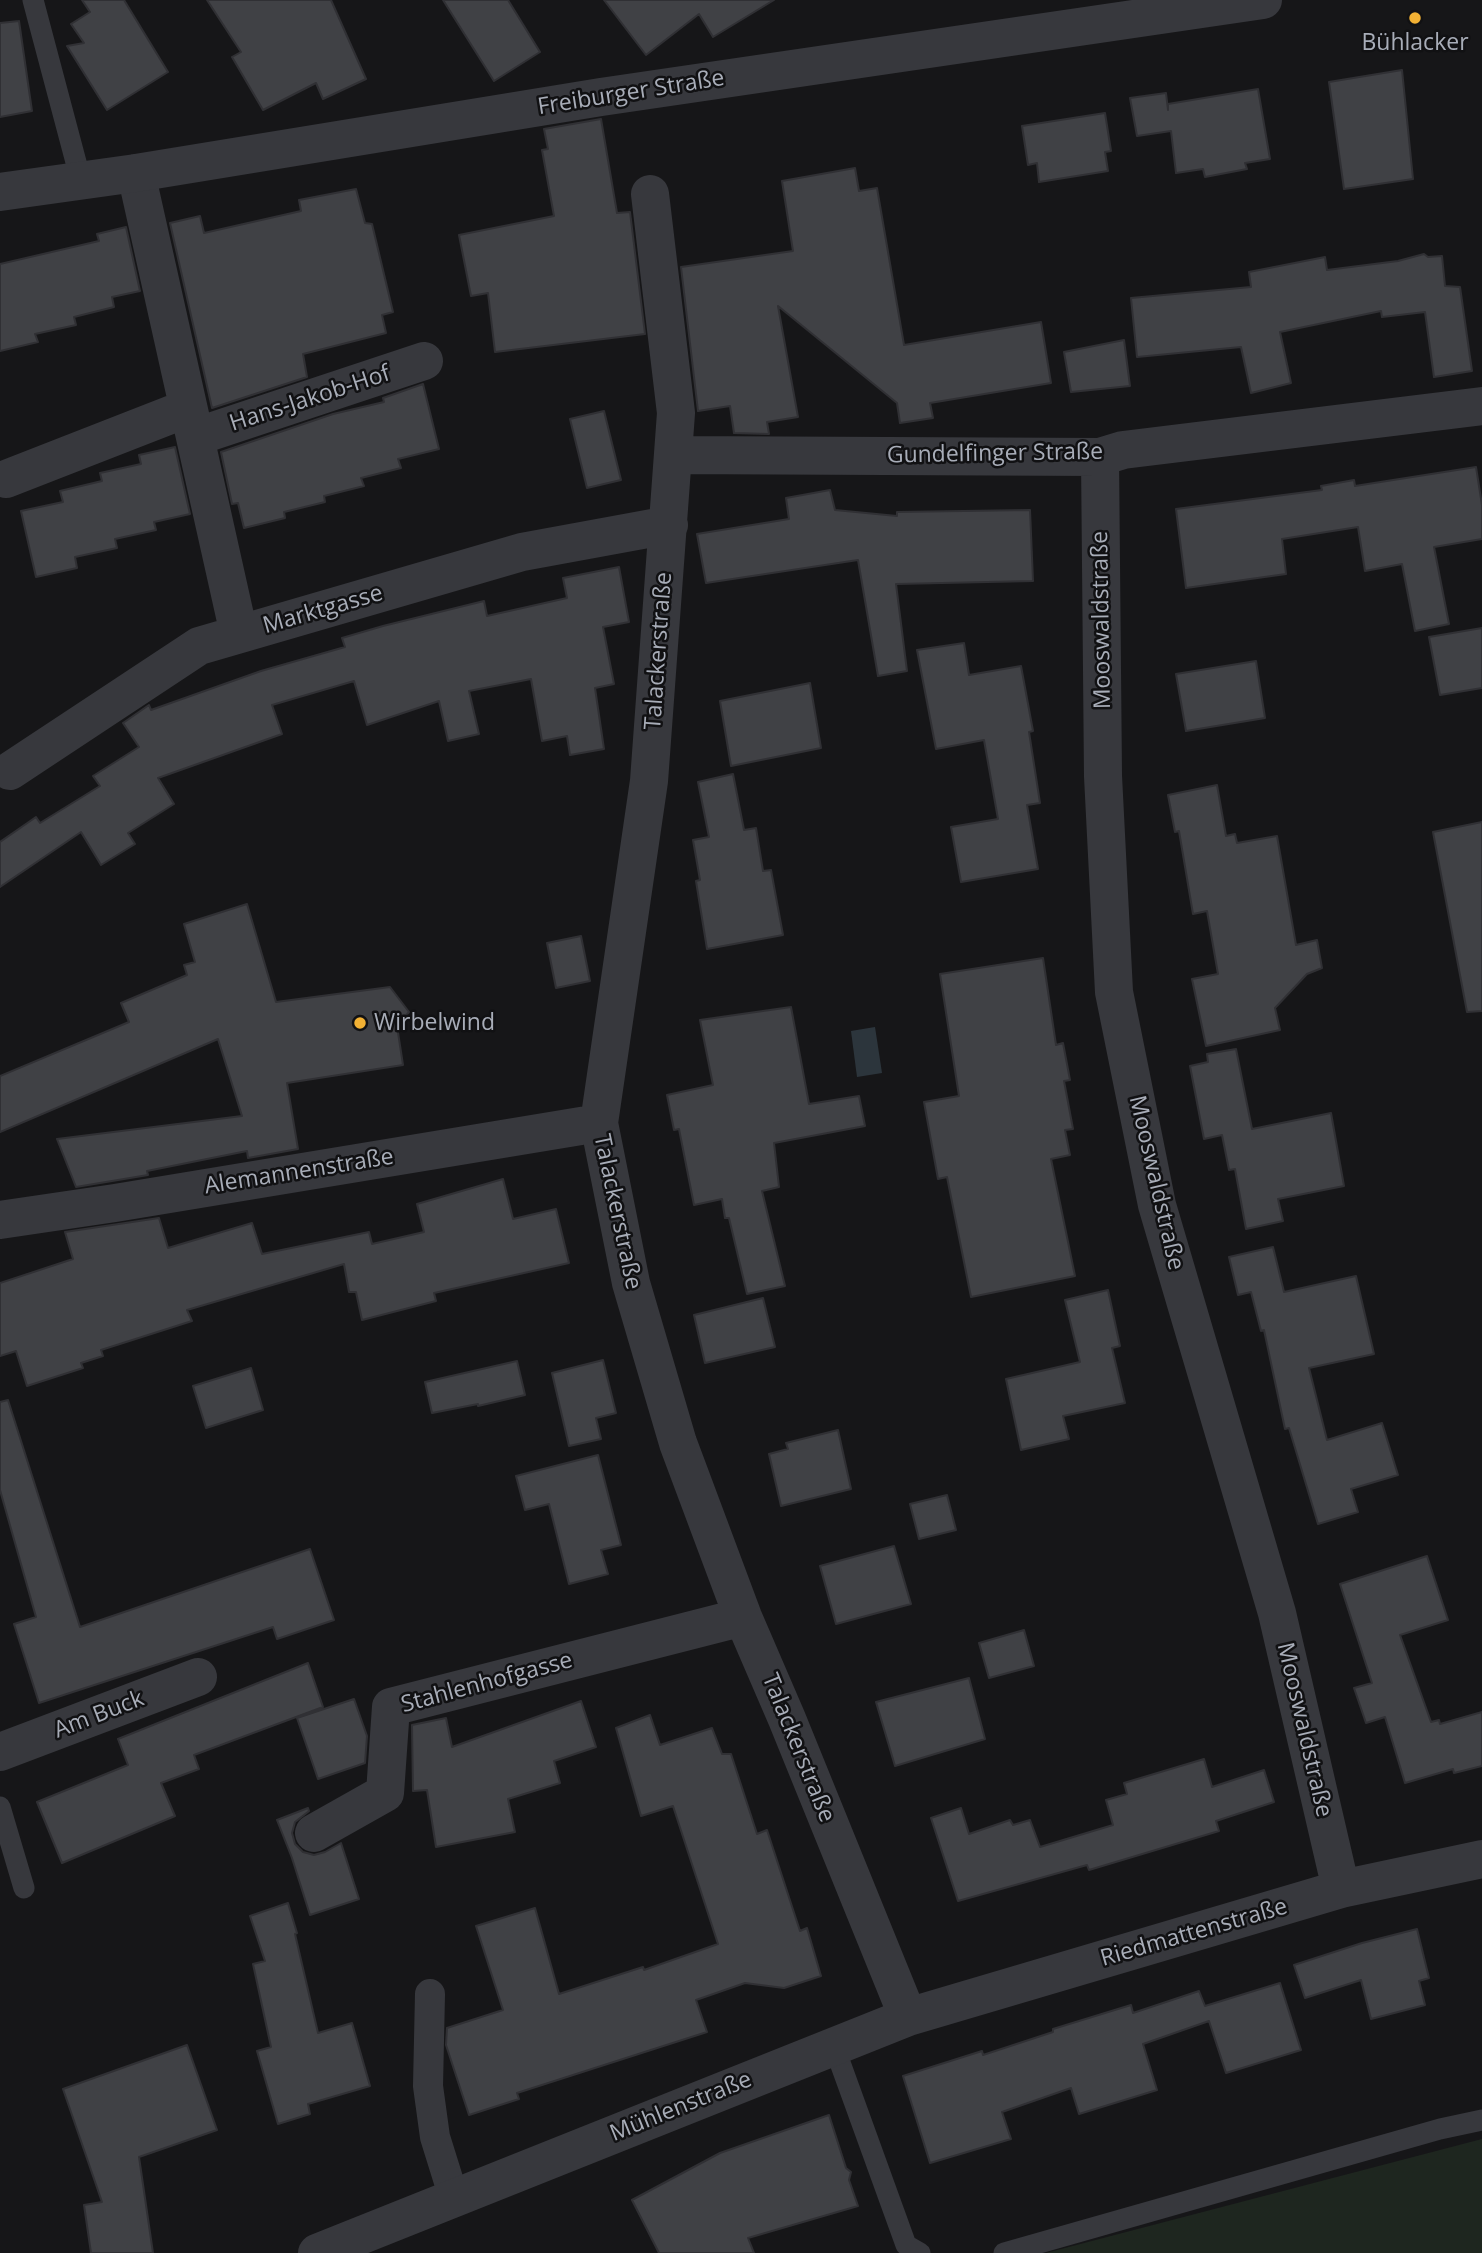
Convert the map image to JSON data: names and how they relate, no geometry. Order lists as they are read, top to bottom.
{
  "streets": {
    "street": [
      "Freiburger Straße",
      "Hans-Jakob-Hof",
      "Gundelfinger Straße",
      "Marktgasse",
      "Mooswaldstraße",
      "Talackerstraße",
      "Alemannenstraße",
      "Stahlenhofgasse",
      "Am Buck",
      "Riedmattenstraße",
      "Mühlenstraße"
    ]
  },
  "crossings": [
    ["Gundelfinger Straße", "Mooswaldstraße"],
    ["Gundelfinger Straße", "Talackerstraße"],
    ["Marktgasse", "Talackerstraße"],
    ["Mooswaldstraße", "Riedmattenstraße"],
    ["Talackerstraße", "Alemannenstraße"],
    ["Talackerstraße", "Stahlenhofgasse"],
    ["Talackerstraße", "Riedmattenstraße"],
    ["Talackerstraße", "Mühlenstraße"],
    ["Riedmattenstraße", "Mühlenstraße"]
  ],
  "places": ["Bühlacker", "Wirbelwind"]
}
